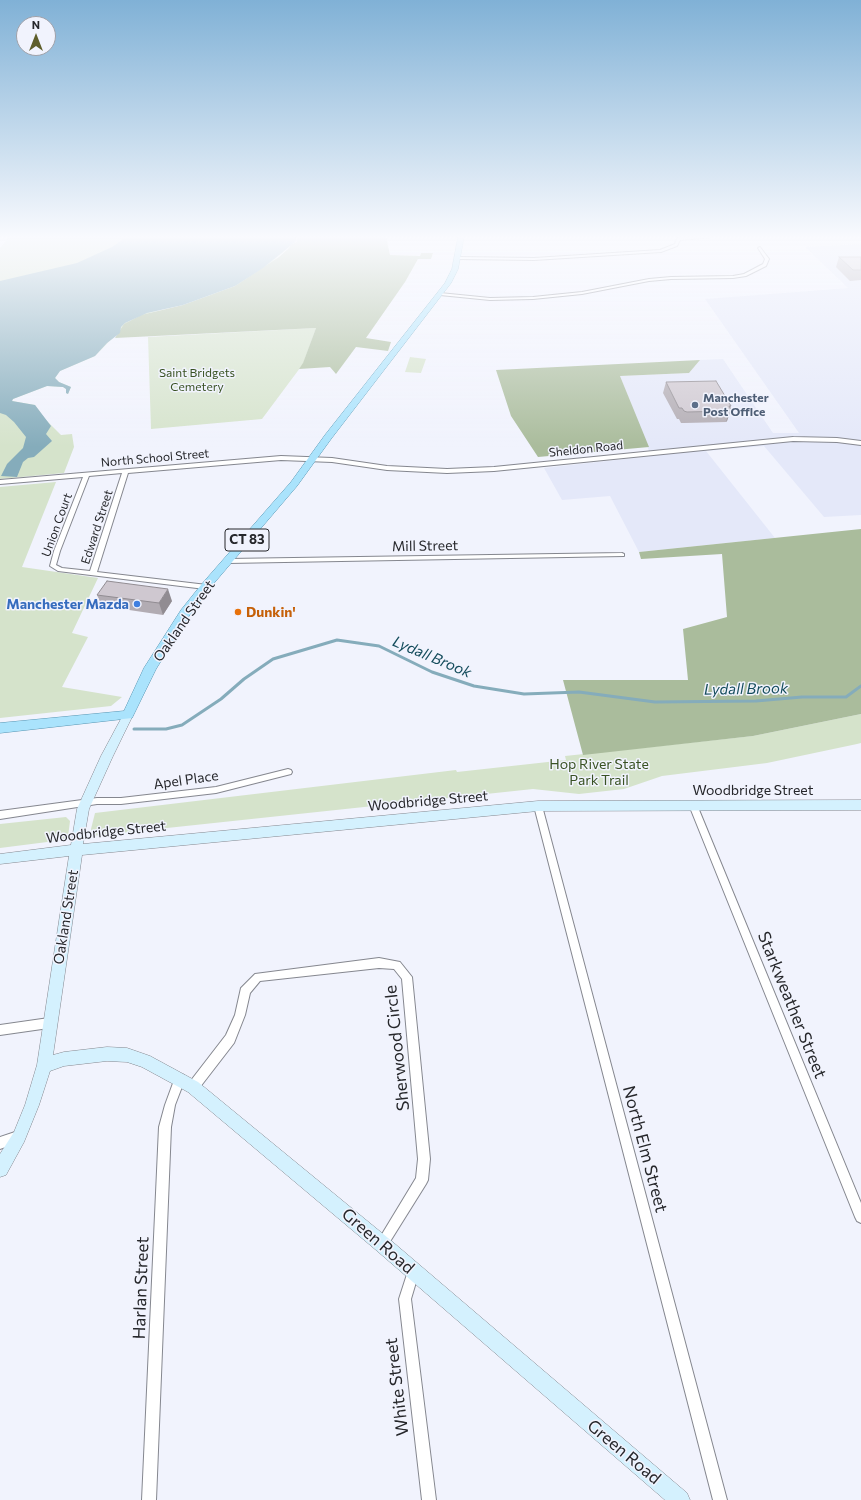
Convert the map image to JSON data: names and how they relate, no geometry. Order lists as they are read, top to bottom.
{
  "streets": {
    "main road": ["CT 83", "Oakland Street"],
    "street": [
      "Sheldon Road",
      "North School Street",
      "Union Court",
      "Edward Street",
      "Mill Street",
      "Apel Place",
      "Woodbridge Street",
      "Starkweather Street",
      "Sherwood Circle",
      "North Elm Street",
      "Green Road",
      "Harlan Street",
      "White Street"
    ]
  },
  "crossings": [
    ["Sheldon Road", "North School Street"],
    ["Sheldon Road", "Oakland Street"],
    ["North School Street", "Union Court"],
    ["North School Street", "Edward Street"],
    ["North School Street", "Oakland Street"],
    ["Union Court", "Edward Street"],
    ["Edward Street", "Oakland Street"],
    ["Mill Street", "Oakland Street"],
    ["Oakland Street", "Apel Place"],
    ["Oakland Street", "Woodbridge Street"],
    ["Oakland Street", "Green Road"],
    ["Woodbridge Street", "Starkweather Street"],
    ["Woodbridge Street", "North Elm Street"],
    ["Sherwood Circle", "Green Road"],
    ["Sherwood Circle", "Harlan Street"],
    ["Green Road", "Harlan Street"],
    ["Green Road", "White Street"]
  ],
  "water": ["Lydall Brook"],
  "parks": ["Saint Bridgets Cemetery", "Hop River State Park Trail"],
  "places": ["Manchester Post Office", "Manchester Mazda", "Dunkin'"],
  "north": "top"
}
